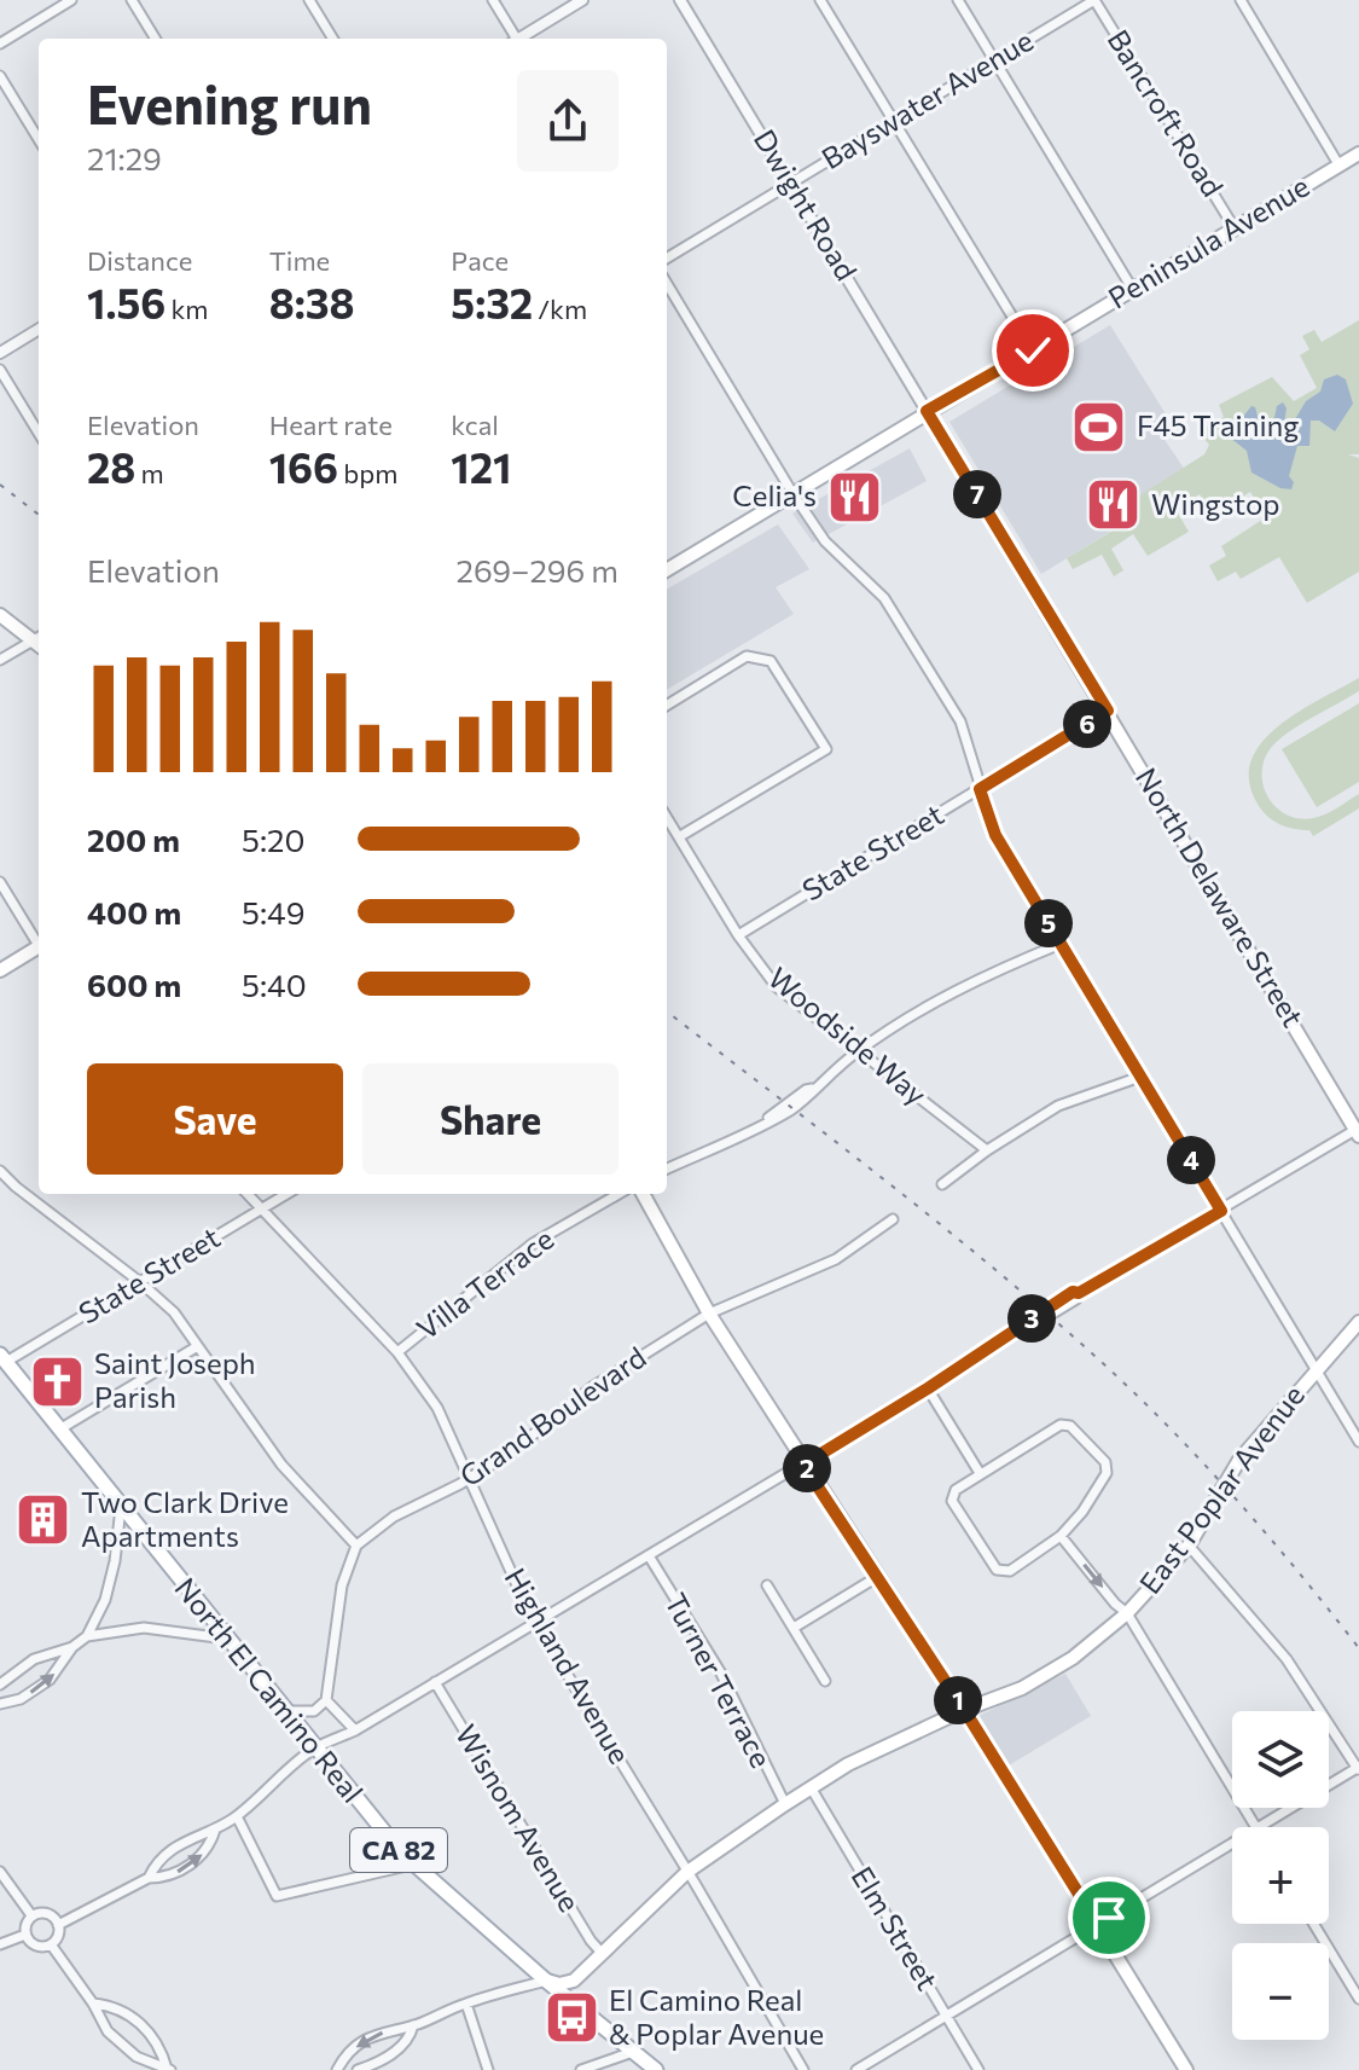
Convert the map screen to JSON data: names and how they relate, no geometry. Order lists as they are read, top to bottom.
{
  "streets": {
    "main road": [
      "Peninsula Avenue",
      "North Delaware Street",
      "East Poplar Avenue",
      "North El Camino Real",
      "CA 82"
    ],
    "street": [
      "Bayswater Avenue",
      "Bancroft Road",
      "Dwight Road",
      "State Street",
      "Woodside Way",
      "Villa Terrace",
      "Grand Boulevard",
      "Highland Avenue",
      "Turner Terrace",
      "Wisnom Avenue",
      "Elm Street"
    ]
  },
  "crossings": [
    ["Bayswater Avenue", "Bancroft Road"],
    ["Bayswater Avenue", "Dwight Road"],
    ["Bancroft Road", "Peninsula Avenue"],
    ["Dwight Road", "Peninsula Avenue"],
    ["Dwight Road", "North Delaware Street"],
    ["Peninsula Avenue", "North Delaware Street"],
    ["State Street", "North Delaware Street"],
    ["State Street", "Woodside Way"],
    ["State Street", "Highland Avenue"],
    ["State Street", "North El Camino Real"],
    ["Villa Terrace", "Highland Avenue"],
    ["Grand Boulevard", "Highland Avenue"],
    ["East Poplar Avenue", "Highland Avenue"],
    ["East Poplar Avenue", "Turner Terrace"],
    ["East Poplar Avenue", "North El Camino Real"],
    ["East Poplar Avenue", "Wisnom Avenue"],
    ["East Poplar Avenue", "Elm Street"]
  ],
  "places": {
    "sports": ["F45 Training"],
    "restaurant": ["Celia's", "Wingstop"],
    "church": ["Saint Joseph Parish"],
    "building": ["Two Clark Drive Apartments"],
    "bus stop": ["El Camino Real & Poplar Avenue"]
  },
  "page": {
    "heading": ["Evening run", "21:29"],
    "stats": [
      ["Distance", "1.56 km"],
      ["Time", "8:38"],
      ["Pace", "5:32 /km"],
      ["Elevation", "28 m"],
      ["Heart rate", "166 bpm"],
      ["kcal", "121"]
    ],
    "pins": [
      "7",
      "6",
      "5",
      "4",
      "3",
      "2",
      "1"
    ],
    "chart": ["Elevation", "269–296 m"],
    "list": [
      {
        "name": "200 m",
        "note": "5:20"
      },
      {
        "name": "400 m",
        "note": "5:49"
      },
      {
        "name": "600 m",
        "note": "5:40"
      }
    ],
    "buttons": ["Save", "Share"],
    "map_buttons": ["+", "−"]
  }
}
